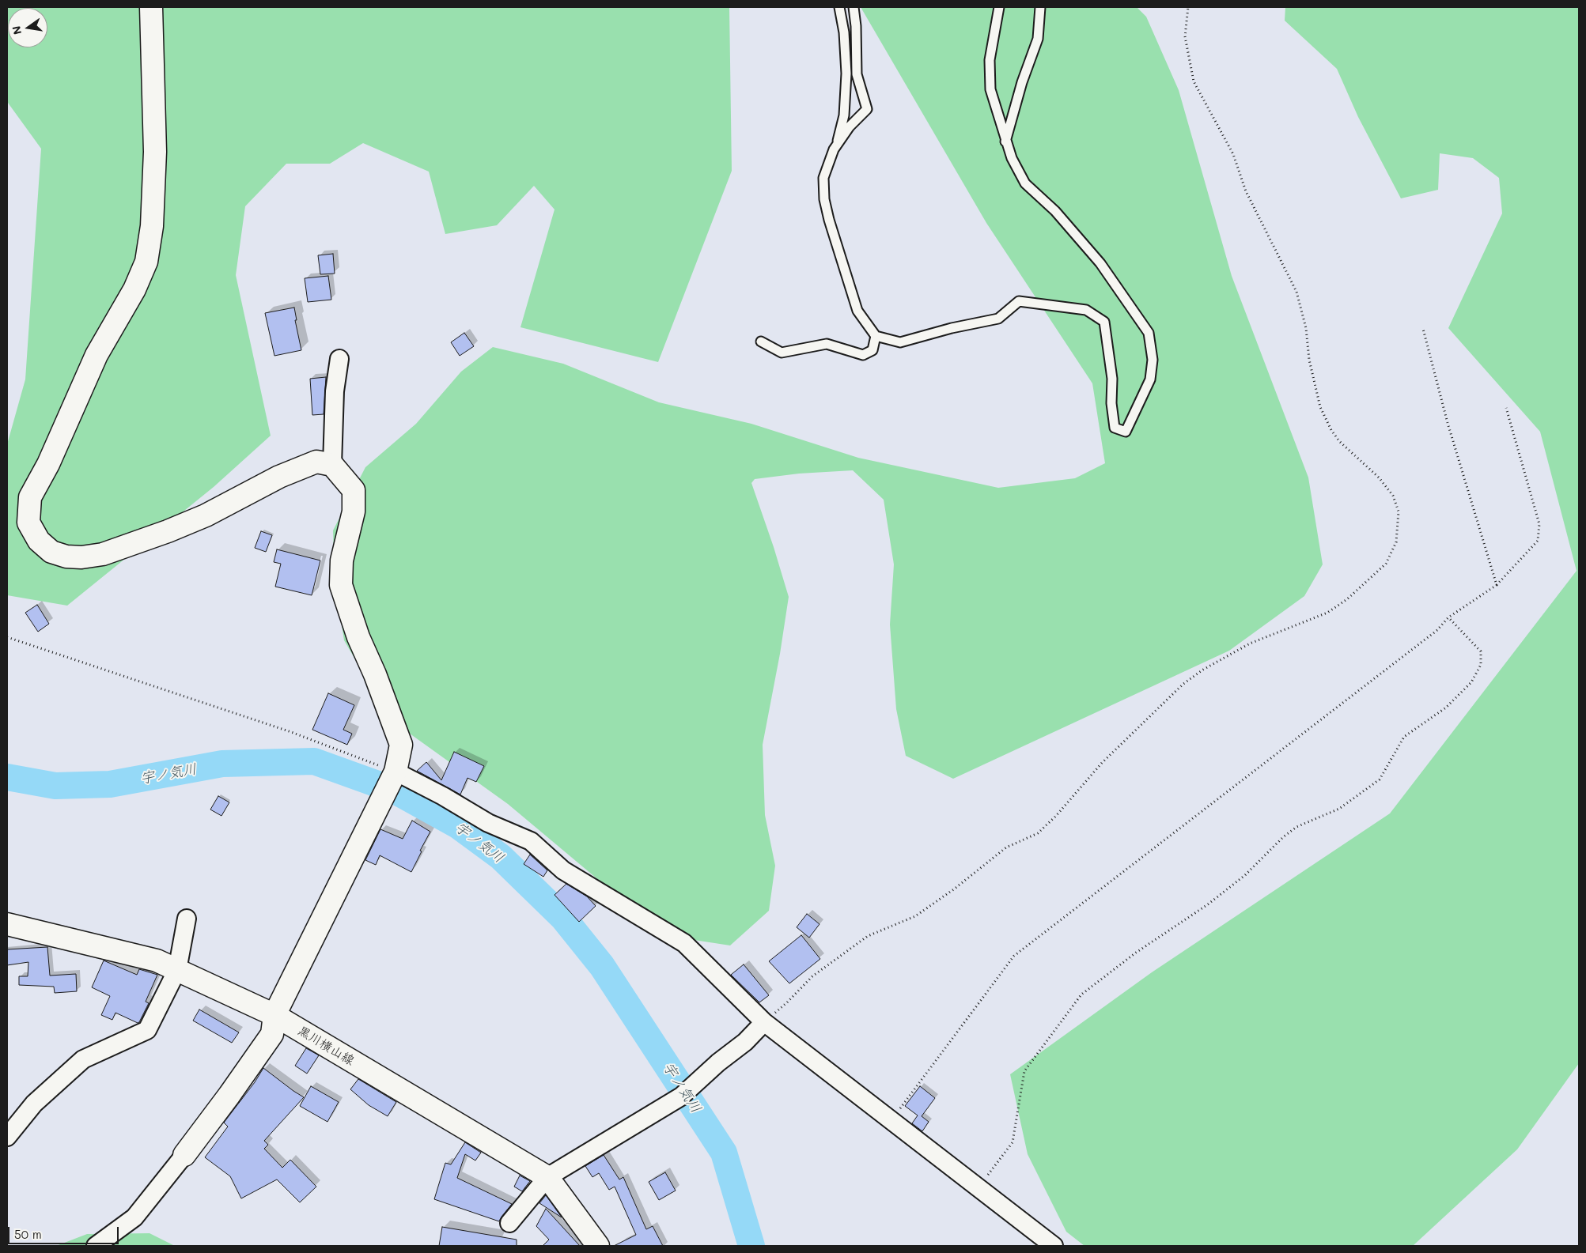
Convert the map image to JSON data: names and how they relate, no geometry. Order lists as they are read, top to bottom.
{
  "streets": {
    "street": ["黒川横山線"]
  },
  "water": ["宇ノ気川"],
  "scale_bar": "50 m",
  "north": "left"
}
